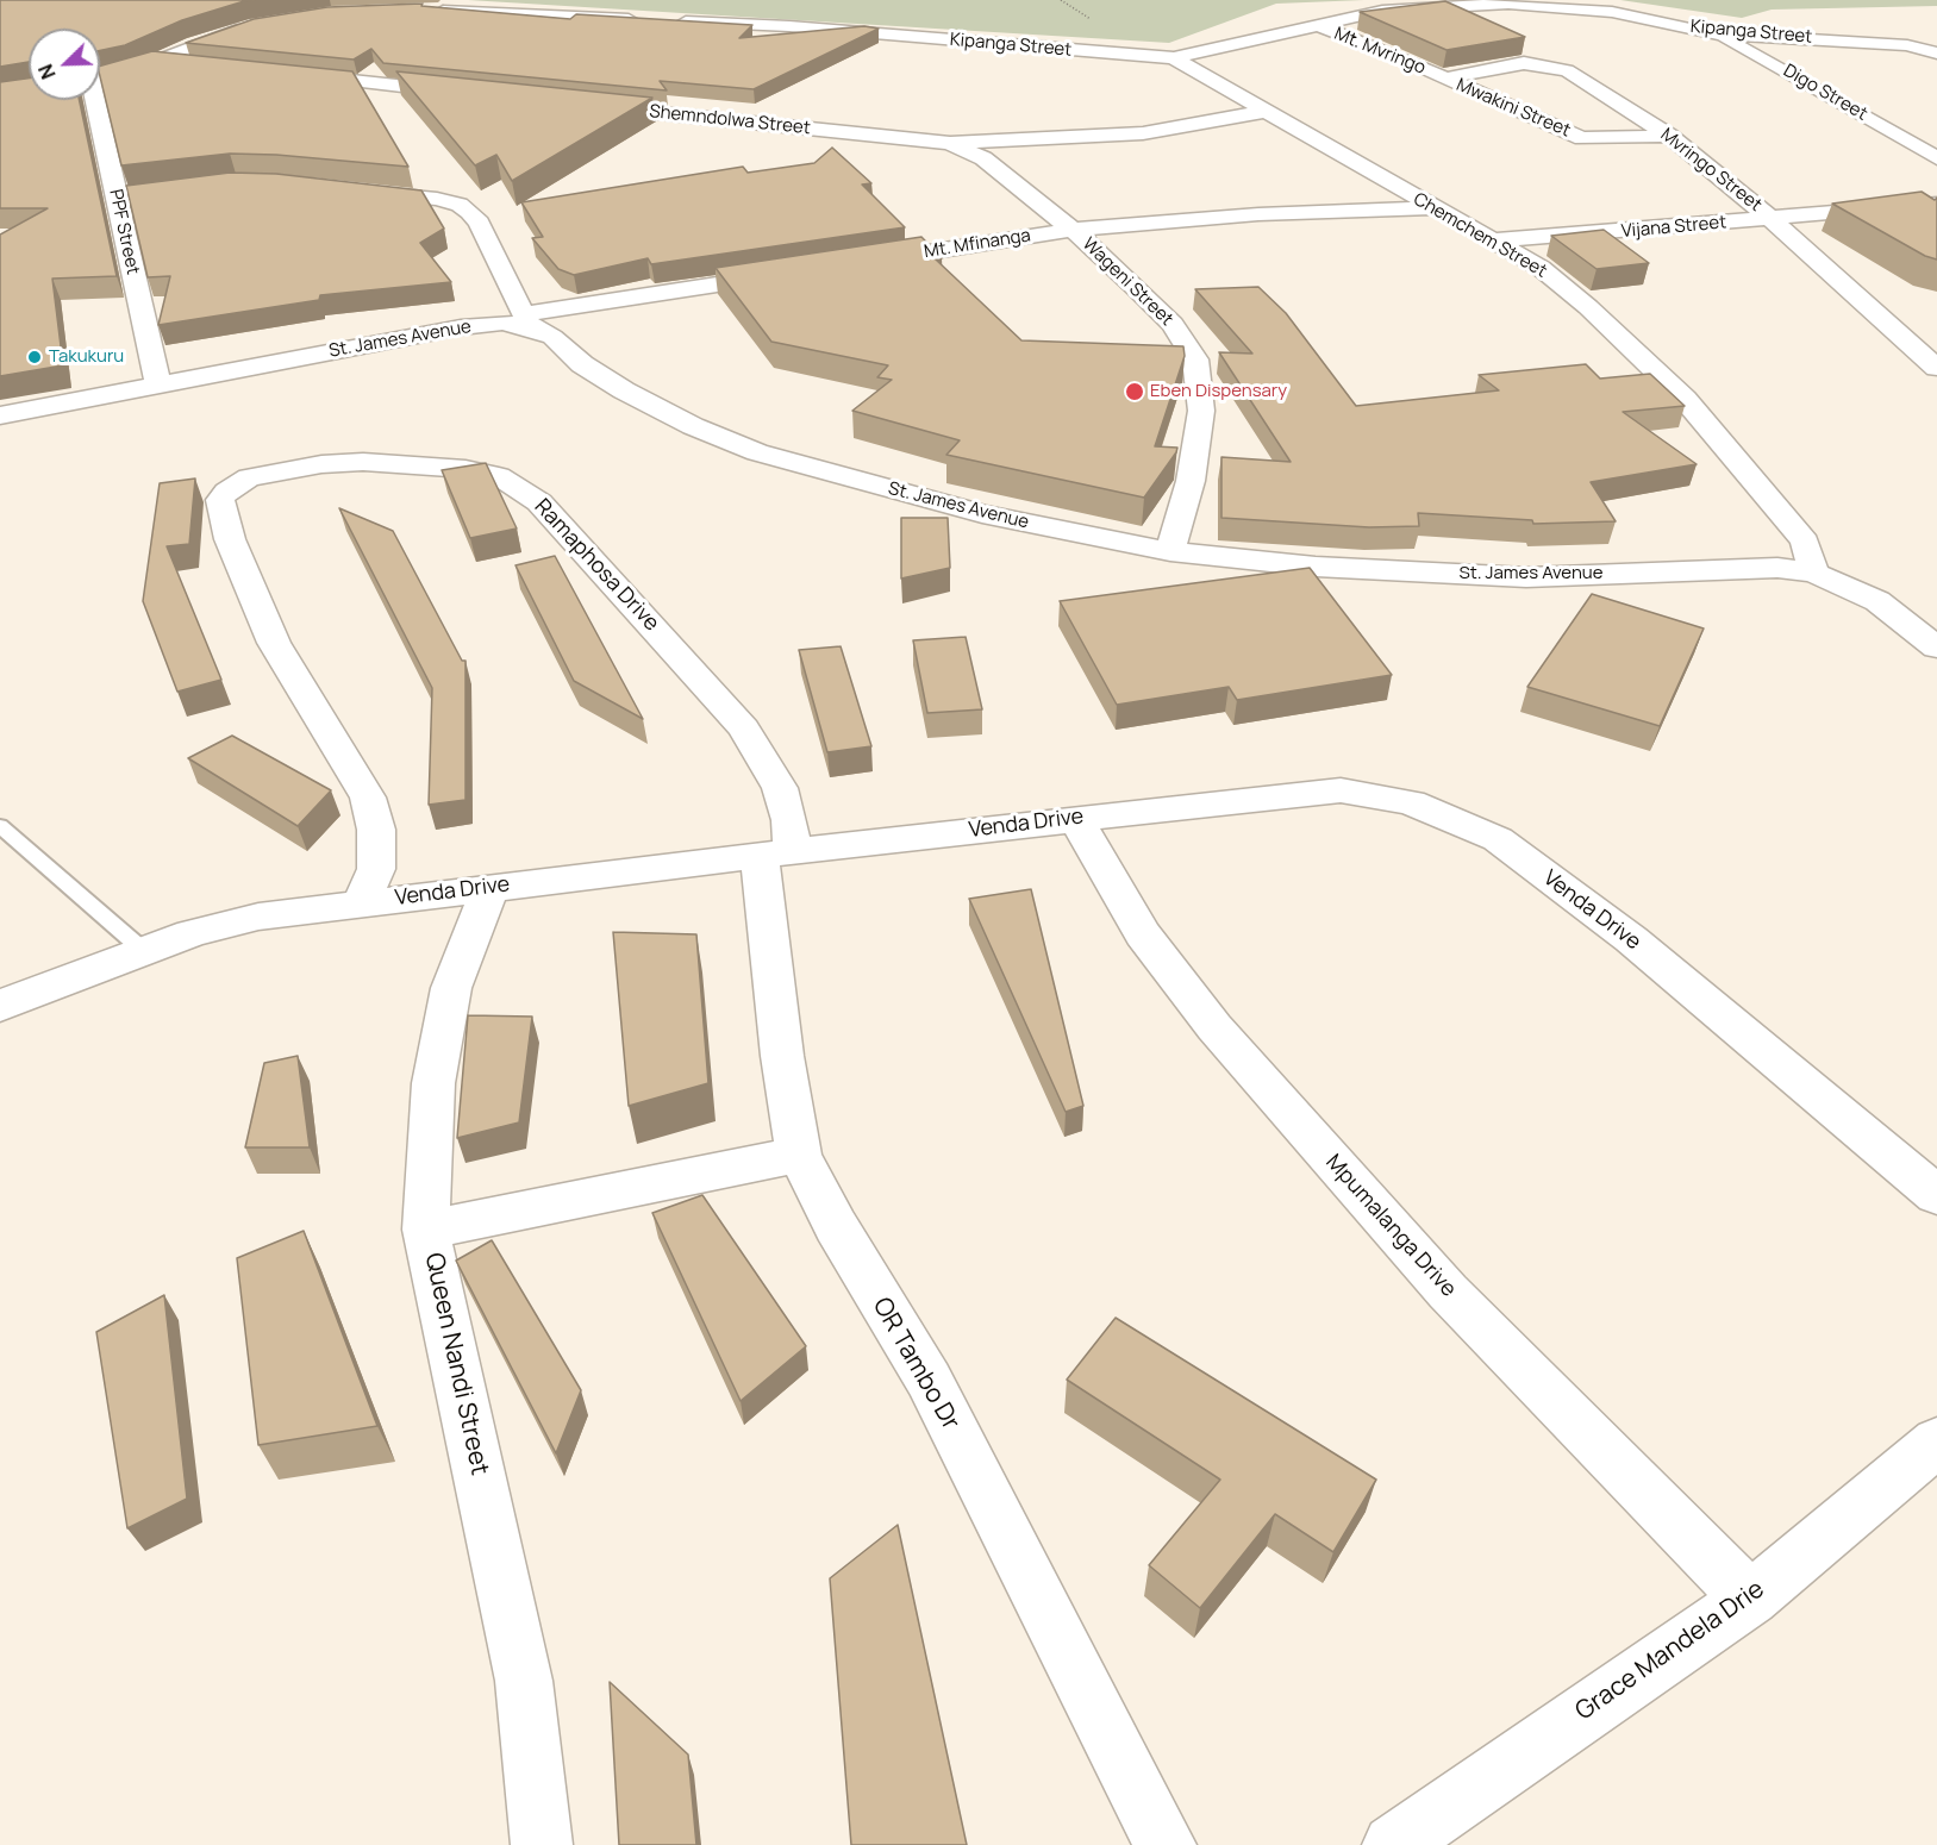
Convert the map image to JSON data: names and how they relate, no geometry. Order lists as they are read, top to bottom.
{
  "streets": {
    "street": [
      "Kipanga Street",
      "Mt. Mvringo",
      "Digo Street",
      "Mwakini Street",
      "Shemndolwa Street",
      "Mvringo Street",
      "Vijana Street",
      "PPF Street",
      "Chemchem Street",
      "Mt. Mfinanga",
      "Wageni Street",
      "St. James Avenue",
      "Ramaphosa Drive",
      "Venda Drive",
      "Mpumalanga Drive",
      "Queen Nandi Street",
      "OR Tambo Dr",
      "Grace Mandela Drie"
    ]
  },
  "crossings": [
    ["Kipanga Street", "Mt. Mvringo"],
    ["Kipanga Street", "Digo Street"],
    ["Kipanga Street", "Chemchem Street"],
    ["Mt. Mvringo", "Mwakini Street"],
    ["Mt. Mvringo", "Mvringo Street"],
    ["Mwakini Street", "Mvringo Street"],
    ["Shemndolwa Street", "Chemchem Street"],
    ["Shemndolwa Street", "Wageni Street"],
    ["Mvringo Street", "Vijana Street"],
    ["Vijana Street", "Chemchem Street"],
    ["PPF Street", "St. James Avenue"],
    ["Chemchem Street", "Mt. Mfinanga"],
    ["Chemchem Street", "St. James Avenue"],
    ["Mt. Mfinanga", "Wageni Street"],
    ["Wageni Street", "St. James Avenue"],
    ["Ramaphosa Drive", "Venda Drive"],
    ["Ramaphosa Drive", "OR Tambo Dr"],
    ["Venda Drive", "Mpumalanga Drive"],
    ["Venda Drive", "Queen Nandi Street"],
    ["Venda Drive", "OR Tambo Dr"],
    ["Mpumalanga Drive", "Grace Mandela Drie"]
  ],
  "places": ["Takukuru", "Eben Dispensary"],
  "north": "bottom left"
}
